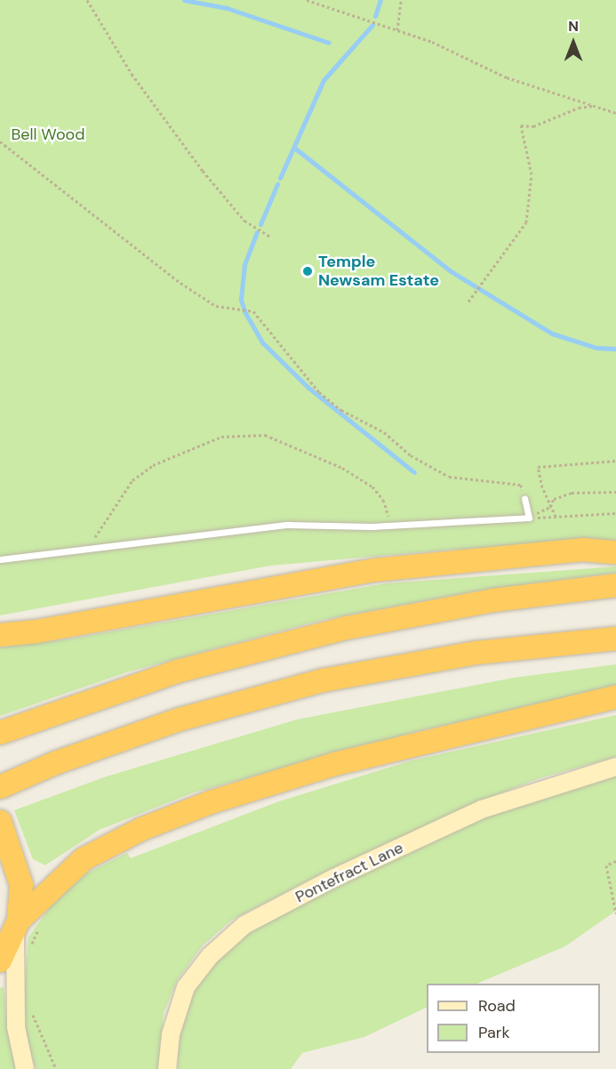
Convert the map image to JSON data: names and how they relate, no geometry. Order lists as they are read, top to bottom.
{
  "streets": {
    "street": ["Pontefract Lane"]
  },
  "parks": ["Bell Wood"],
  "places": ["Temple Newsam Estate"],
  "legend": ["Road", "Park"],
  "north": "top"
}
